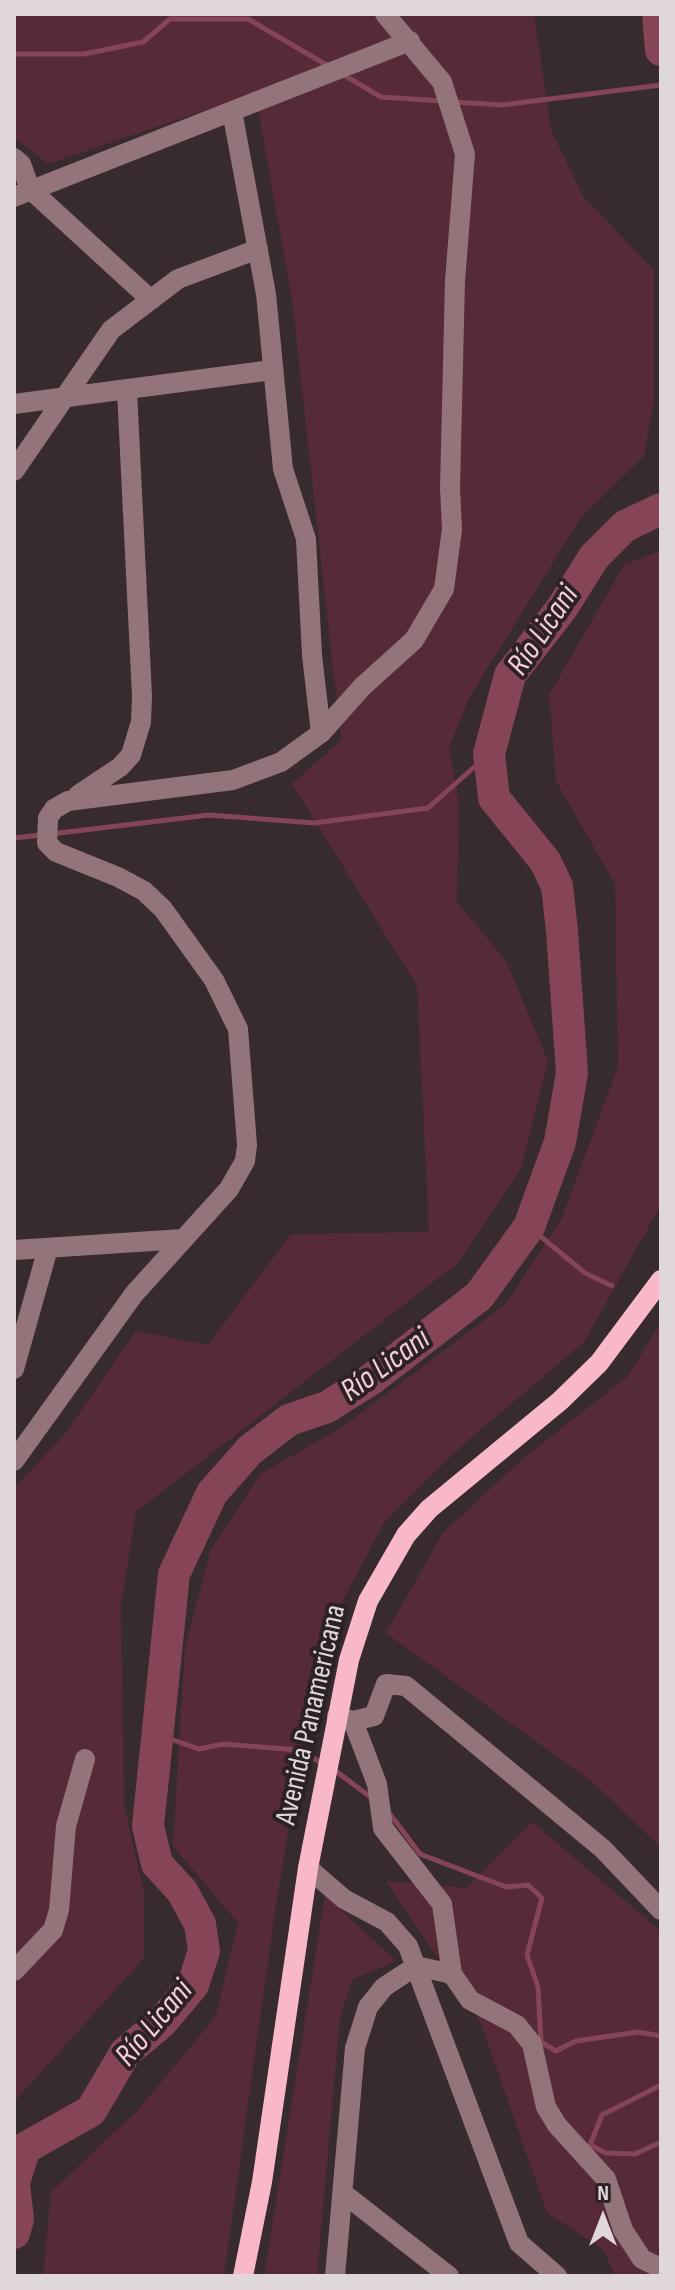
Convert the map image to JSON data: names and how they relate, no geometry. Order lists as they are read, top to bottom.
{
  "streets": {
    "main road": ["Avenida Panamericana"]
  },
  "water": ["Río Licani"],
  "north": "top"
}
